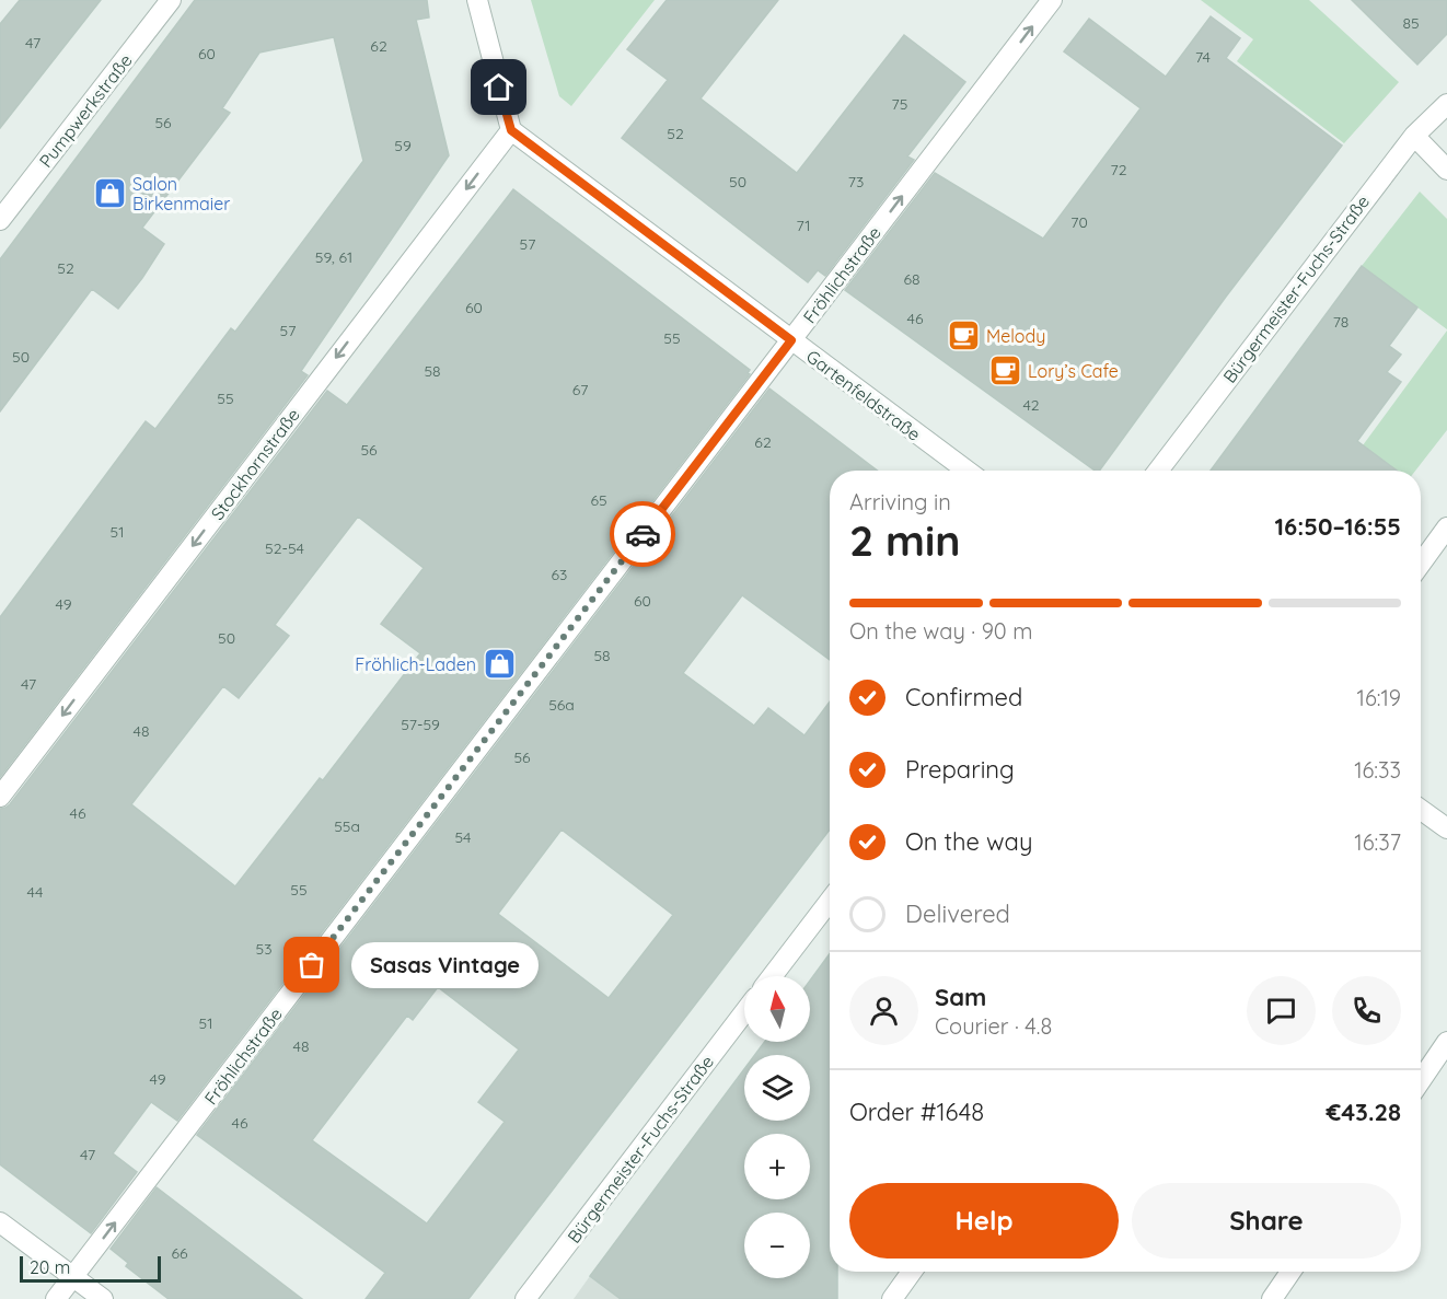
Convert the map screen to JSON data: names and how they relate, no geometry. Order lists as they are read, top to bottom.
{
  "streets": {
    "street": [
      "Pumpwerkstraße",
      "Fröhlichstraße",
      "Bürgermeister-Fuchs-Straße",
      "Gartenfeldstraße",
      "Stockhornstraße"
    ]
  },
  "crossings": [
    ["Fröhlichstraße", "Gartenfeldstraße"],
    ["Gartenfeldstraße", "Stockhornstraße"]
  ],
  "one_way": ["Fröhlichstraße", "Stockhornstraße"],
  "places": {
    "shop": ["Salon Birkenmaier", "Fröhlich-Laden"],
    "cafe": ["Melody", "Lory’s Cafe"],
    "other": ["Sasas Vintage"]
  },
  "house_numbers": [
    "85",
    "47",
    "62",
    "60",
    "74",
    "75",
    "56",
    "52",
    "59",
    "72",
    "50",
    "73",
    "70",
    "71",
    "57",
    "59, 61",
    "52",
    "68",
    "60",
    "46",
    "78",
    "57",
    "55",
    "50",
    "58",
    "67",
    "55",
    "42",
    "62",
    "56",
    "65",
    "51",
    "52-54",
    "63",
    "60",
    "49",
    "50",
    "58",
    "47",
    "56a",
    "57-59",
    "48",
    "56",
    "46",
    "55a",
    "54",
    "55",
    "44",
    "53",
    "51",
    "48",
    "49",
    "46",
    "47",
    "66"
  ],
  "scale_bar": "20 m",
  "north": "top",
  "page": {
    "heading": ["2 min", "Arriving in", "16:50–16:55"],
    "panel": [
      "Sam",
      "Courier · 4.8",
      "Order #1648",
      "€43.28"
    ],
    "bar": "On the way · 90 m",
    "list": [
      ["Confirmed", "16:19"],
      ["Preparing", "16:33"],
      ["On the way", "16:37"],
      "Delivered"
    ],
    "bubble": "Sasas Vintage",
    "map_buttons": ["+", "−"],
    "buttons": ["Help", "Share"],
    "scale": "20 m"
  }
}
